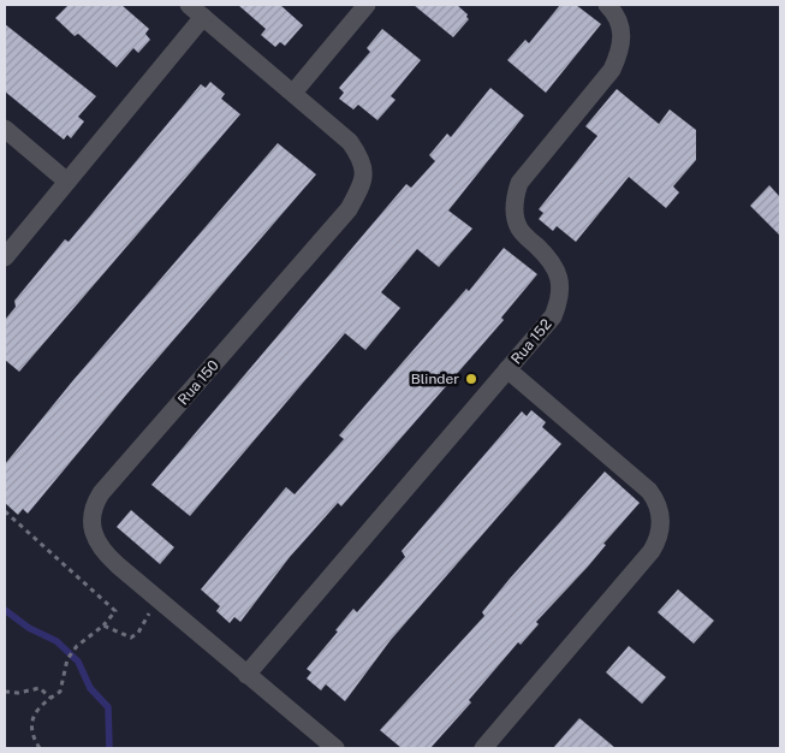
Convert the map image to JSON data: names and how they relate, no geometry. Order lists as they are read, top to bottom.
{
  "streets": {
    "street": ["Rua 152", "Rua 150"]
  },
  "crossings": [
    ["Rua 152", "Rua 150"]
  ],
  "places": ["Blinder"]
}
